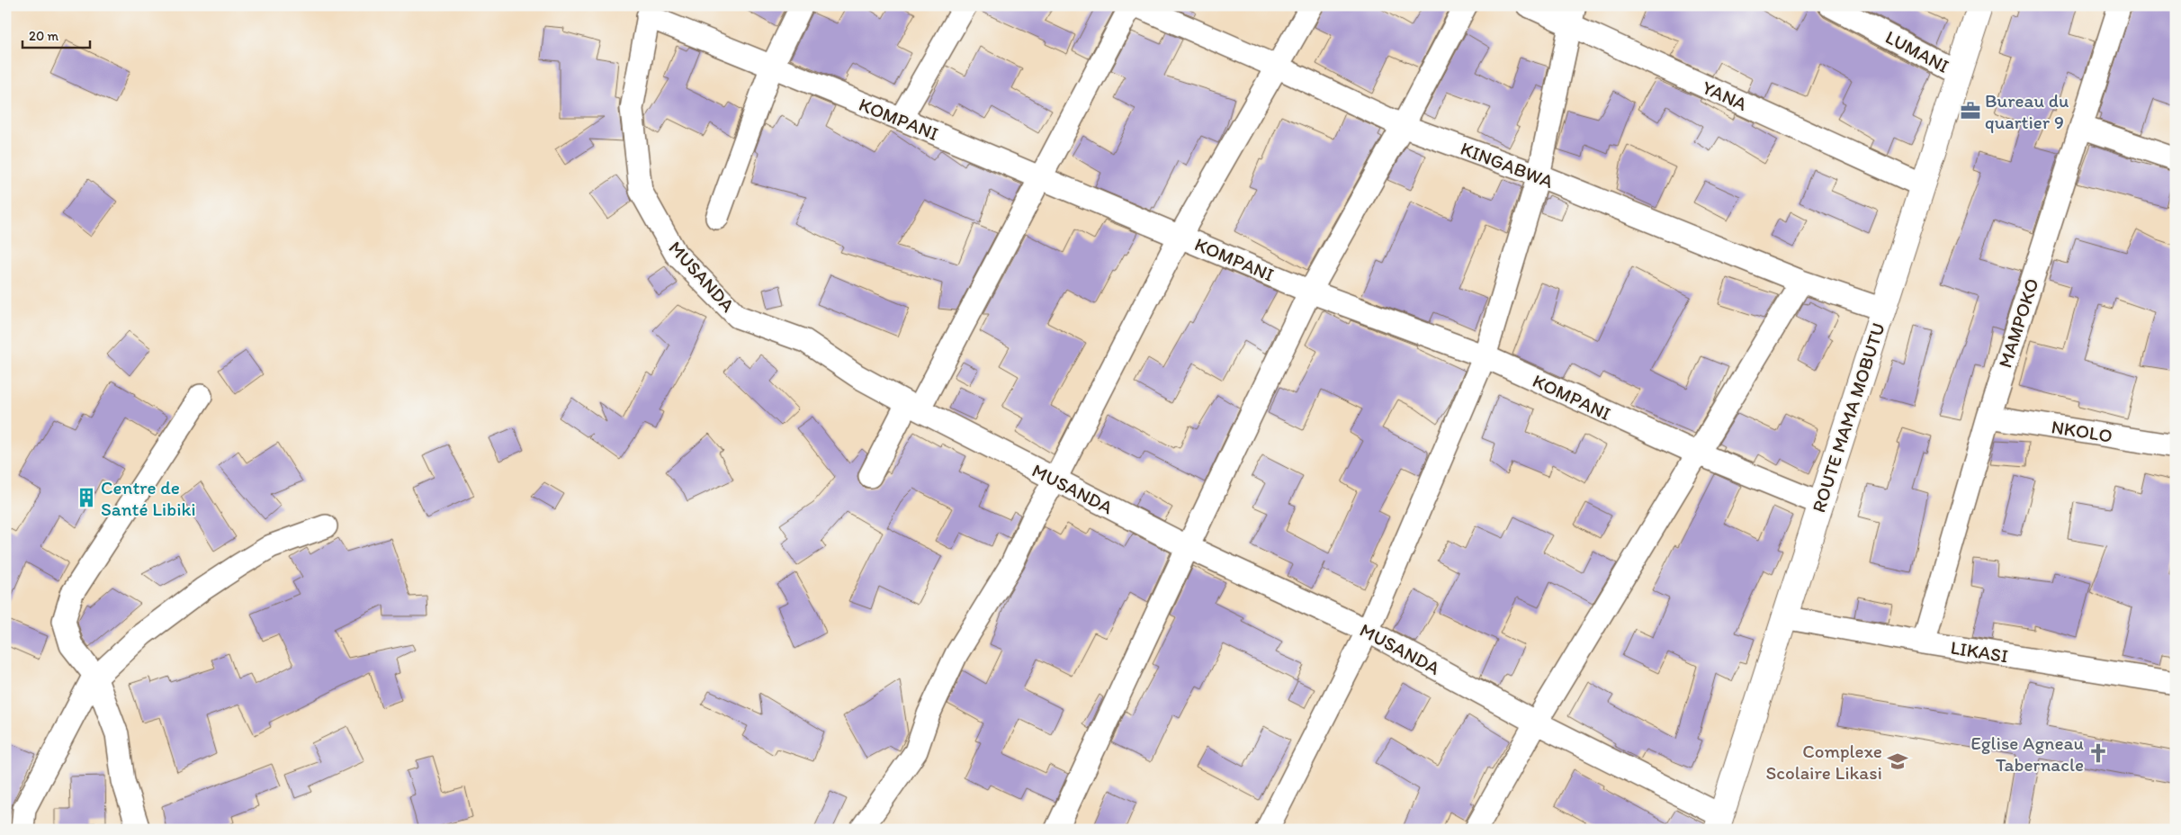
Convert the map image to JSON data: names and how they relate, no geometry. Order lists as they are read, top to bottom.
{
  "streets": {
    "street": [
      "LUMANI",
      "YANA",
      "KOMPANI",
      "KINGABWA",
      "MUSANDA",
      "MAMPOKO",
      "ROUTE MAMA MOBUTU",
      "NKOLO",
      "LIKASI"
    ]
  },
  "crossings": [
    ["LUMANI", "ROUTE MAMA MOBUTU"],
    ["YANA", "ROUTE MAMA MOBUTU"],
    ["KOMPANI", "MUSANDA"],
    ["KOMPANI", "ROUTE MAMA MOBUTU"],
    ["KINGABWA", "ROUTE MAMA MOBUTU"],
    ["MUSANDA", "ROUTE MAMA MOBUTU"],
    ["MAMPOKO", "NKOLO"],
    ["MAMPOKO", "LIKASI"],
    ["ROUTE MAMA MOBUTU", "LIKASI"]
  ],
  "places": {
    "office": ["Bureau du quartier 9"],
    "building": ["Centre de Santé Libiki"],
    "church": ["Eglise Agneau Tabernacle"],
    "school or university": ["Complexe Scolaire Likasi"]
  },
  "scale_bar": "20 m"
}
